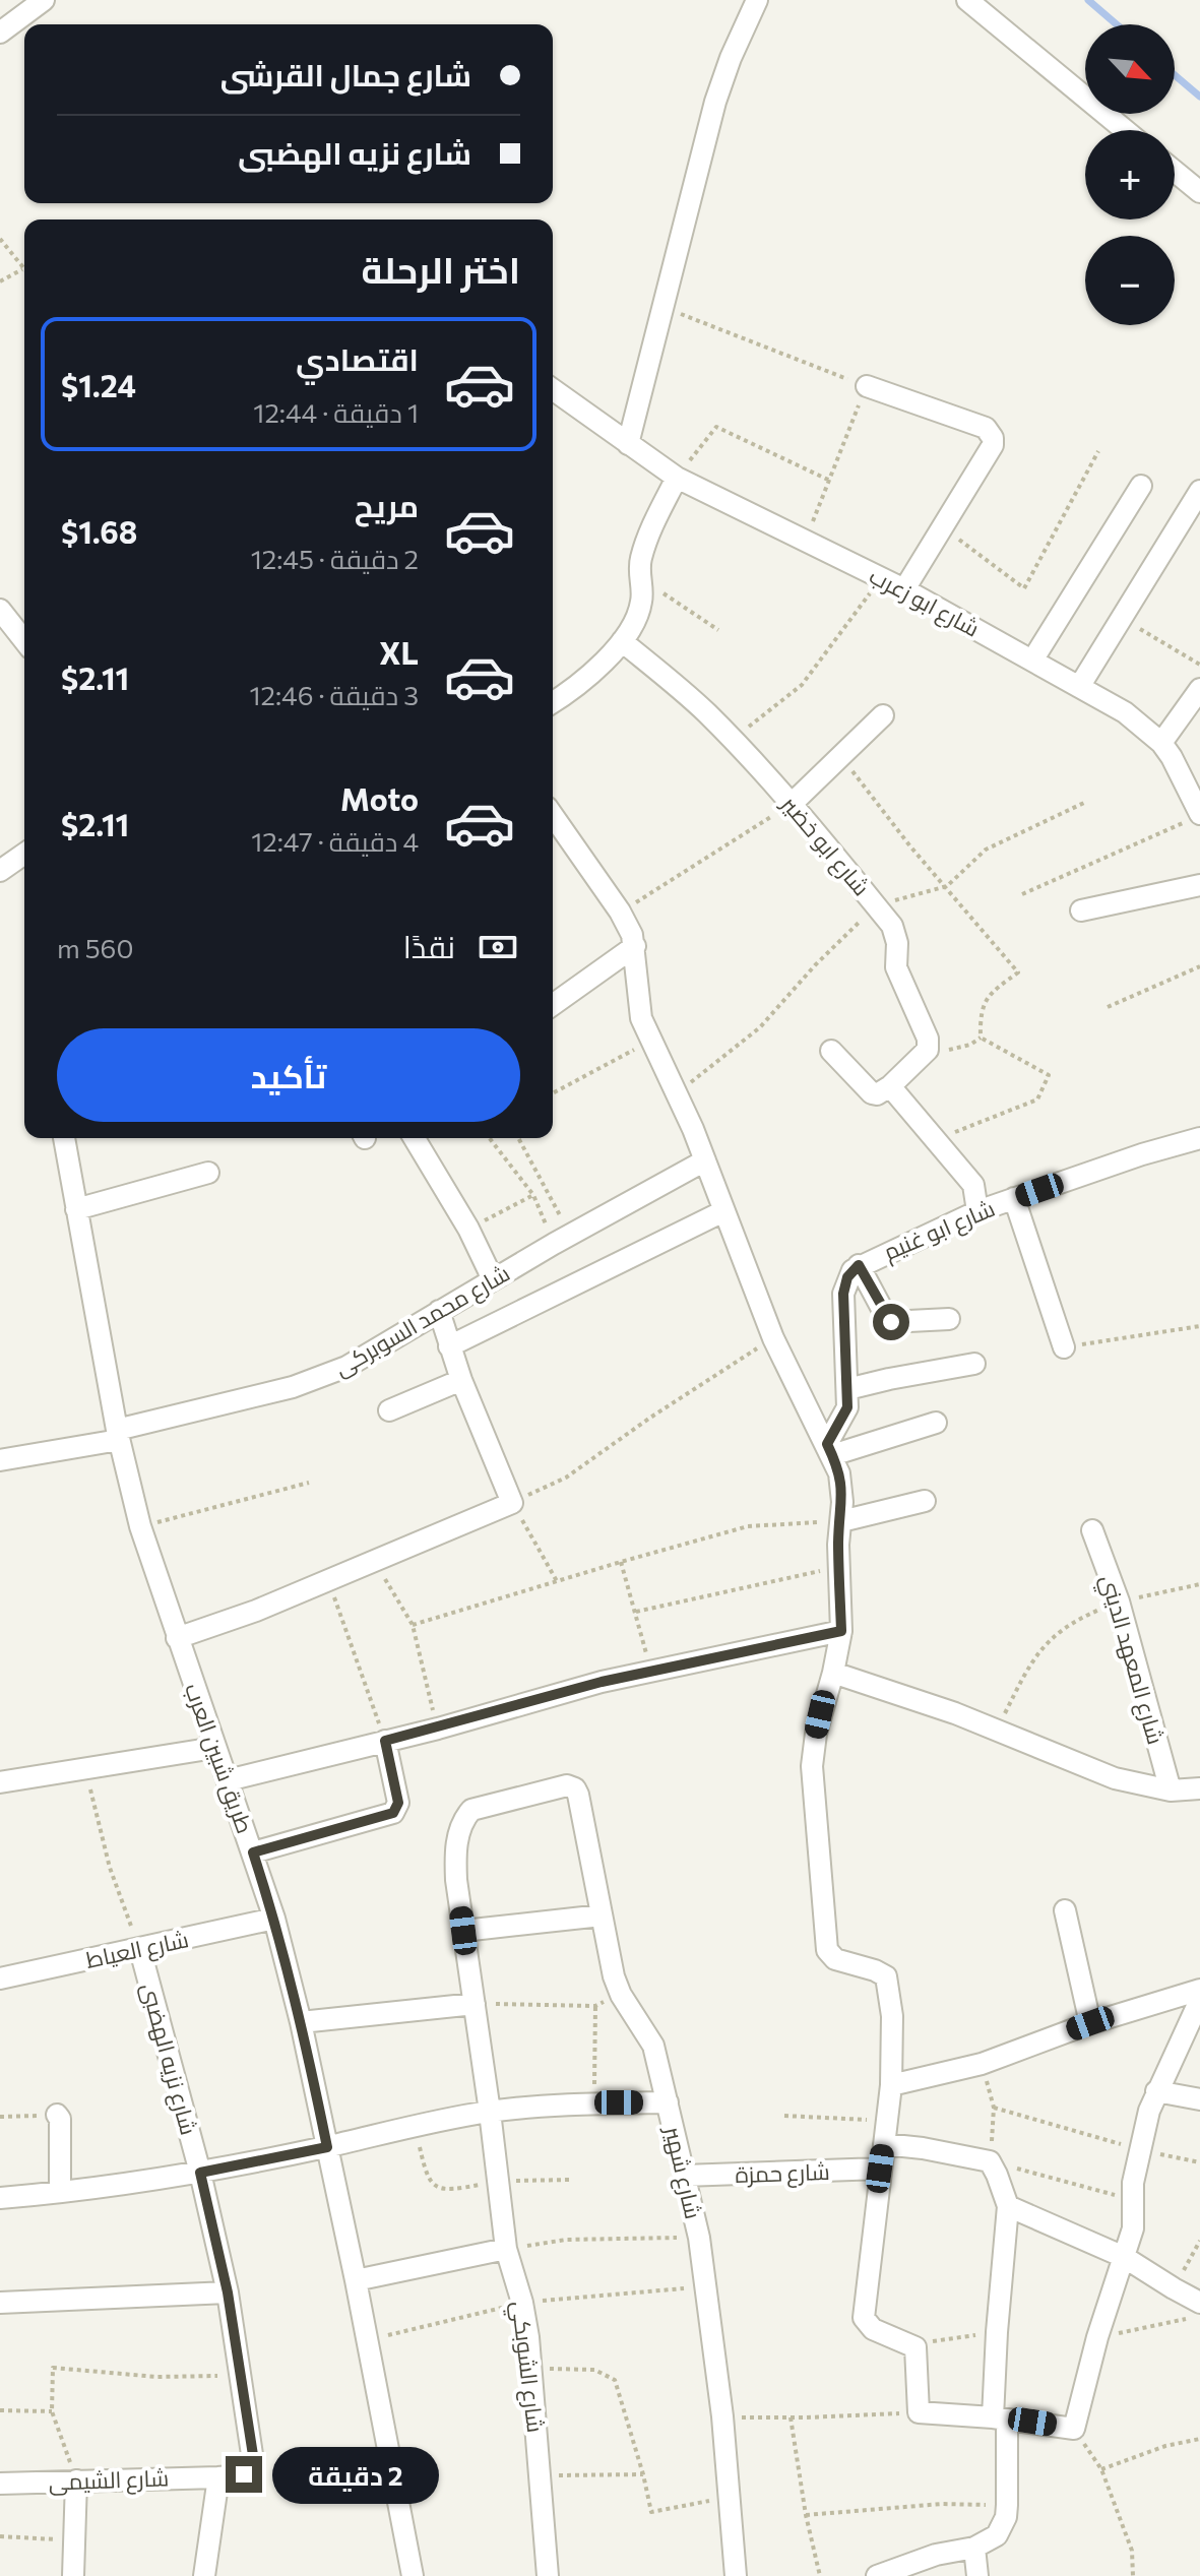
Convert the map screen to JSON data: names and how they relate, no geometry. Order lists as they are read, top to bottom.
{
  "streets": {
    "street": [
      "شارع ابو زعرب",
      "شارع ابو خضير",
      "شارع ابو غنيم",
      "شارع محمد السوبركى",
      "شارع المعهد الديني",
      "طريق شبين العرب",
      "شارع العياط",
      "شارع نزيه الهضبى",
      "شارع شهير",
      "شارع حمزة",
      "شارع الشوبكي",
      "شارع الشيمى"
    ]
  },
  "crossings": [
    ["شارع محمد السوبركى", "طريق شبين العرب"],
    ["طريق شبين العرب", "شارع العياط"],
    ["شارع العياط", "شارع نزيه الهضبى"],
    ["شارع نزيه الهضبى", "شارع الشيمى"],
    ["شارع شهير", "شارع حمزة"],
    ["شارع شهير", "شارع الشوبكي"]
  ],
  "north": "bottom right",
  "page": {
    "map_buttons": ["+", "−"],
    "banner": ["شارع جمال القرشى", "شارع نزيه الهضبى"],
    "heading": "اختر الرحلة",
    "list": [
      {
        "name": "اقتصادي",
        "note": "1 دقيقة · 12:44",
        "value": "$1.24"
      },
      {
        "name": "مريح",
        "note": "2 دقيقة · 12:45",
        "value": "$1.68"
      },
      {
        "name": "XL",
        "note": "3 دقيقة · 12:46",
        "value": "$2.11"
      },
      {
        "name": "Moto",
        "note": "4 دقيقة · 12:47",
        "value": "$2.11"
      }
    ],
    "pay": ["نقدًا", "560 m"],
    "buttons": "تأكيد",
    "bubble": "2 دقيقة"
  }
}
